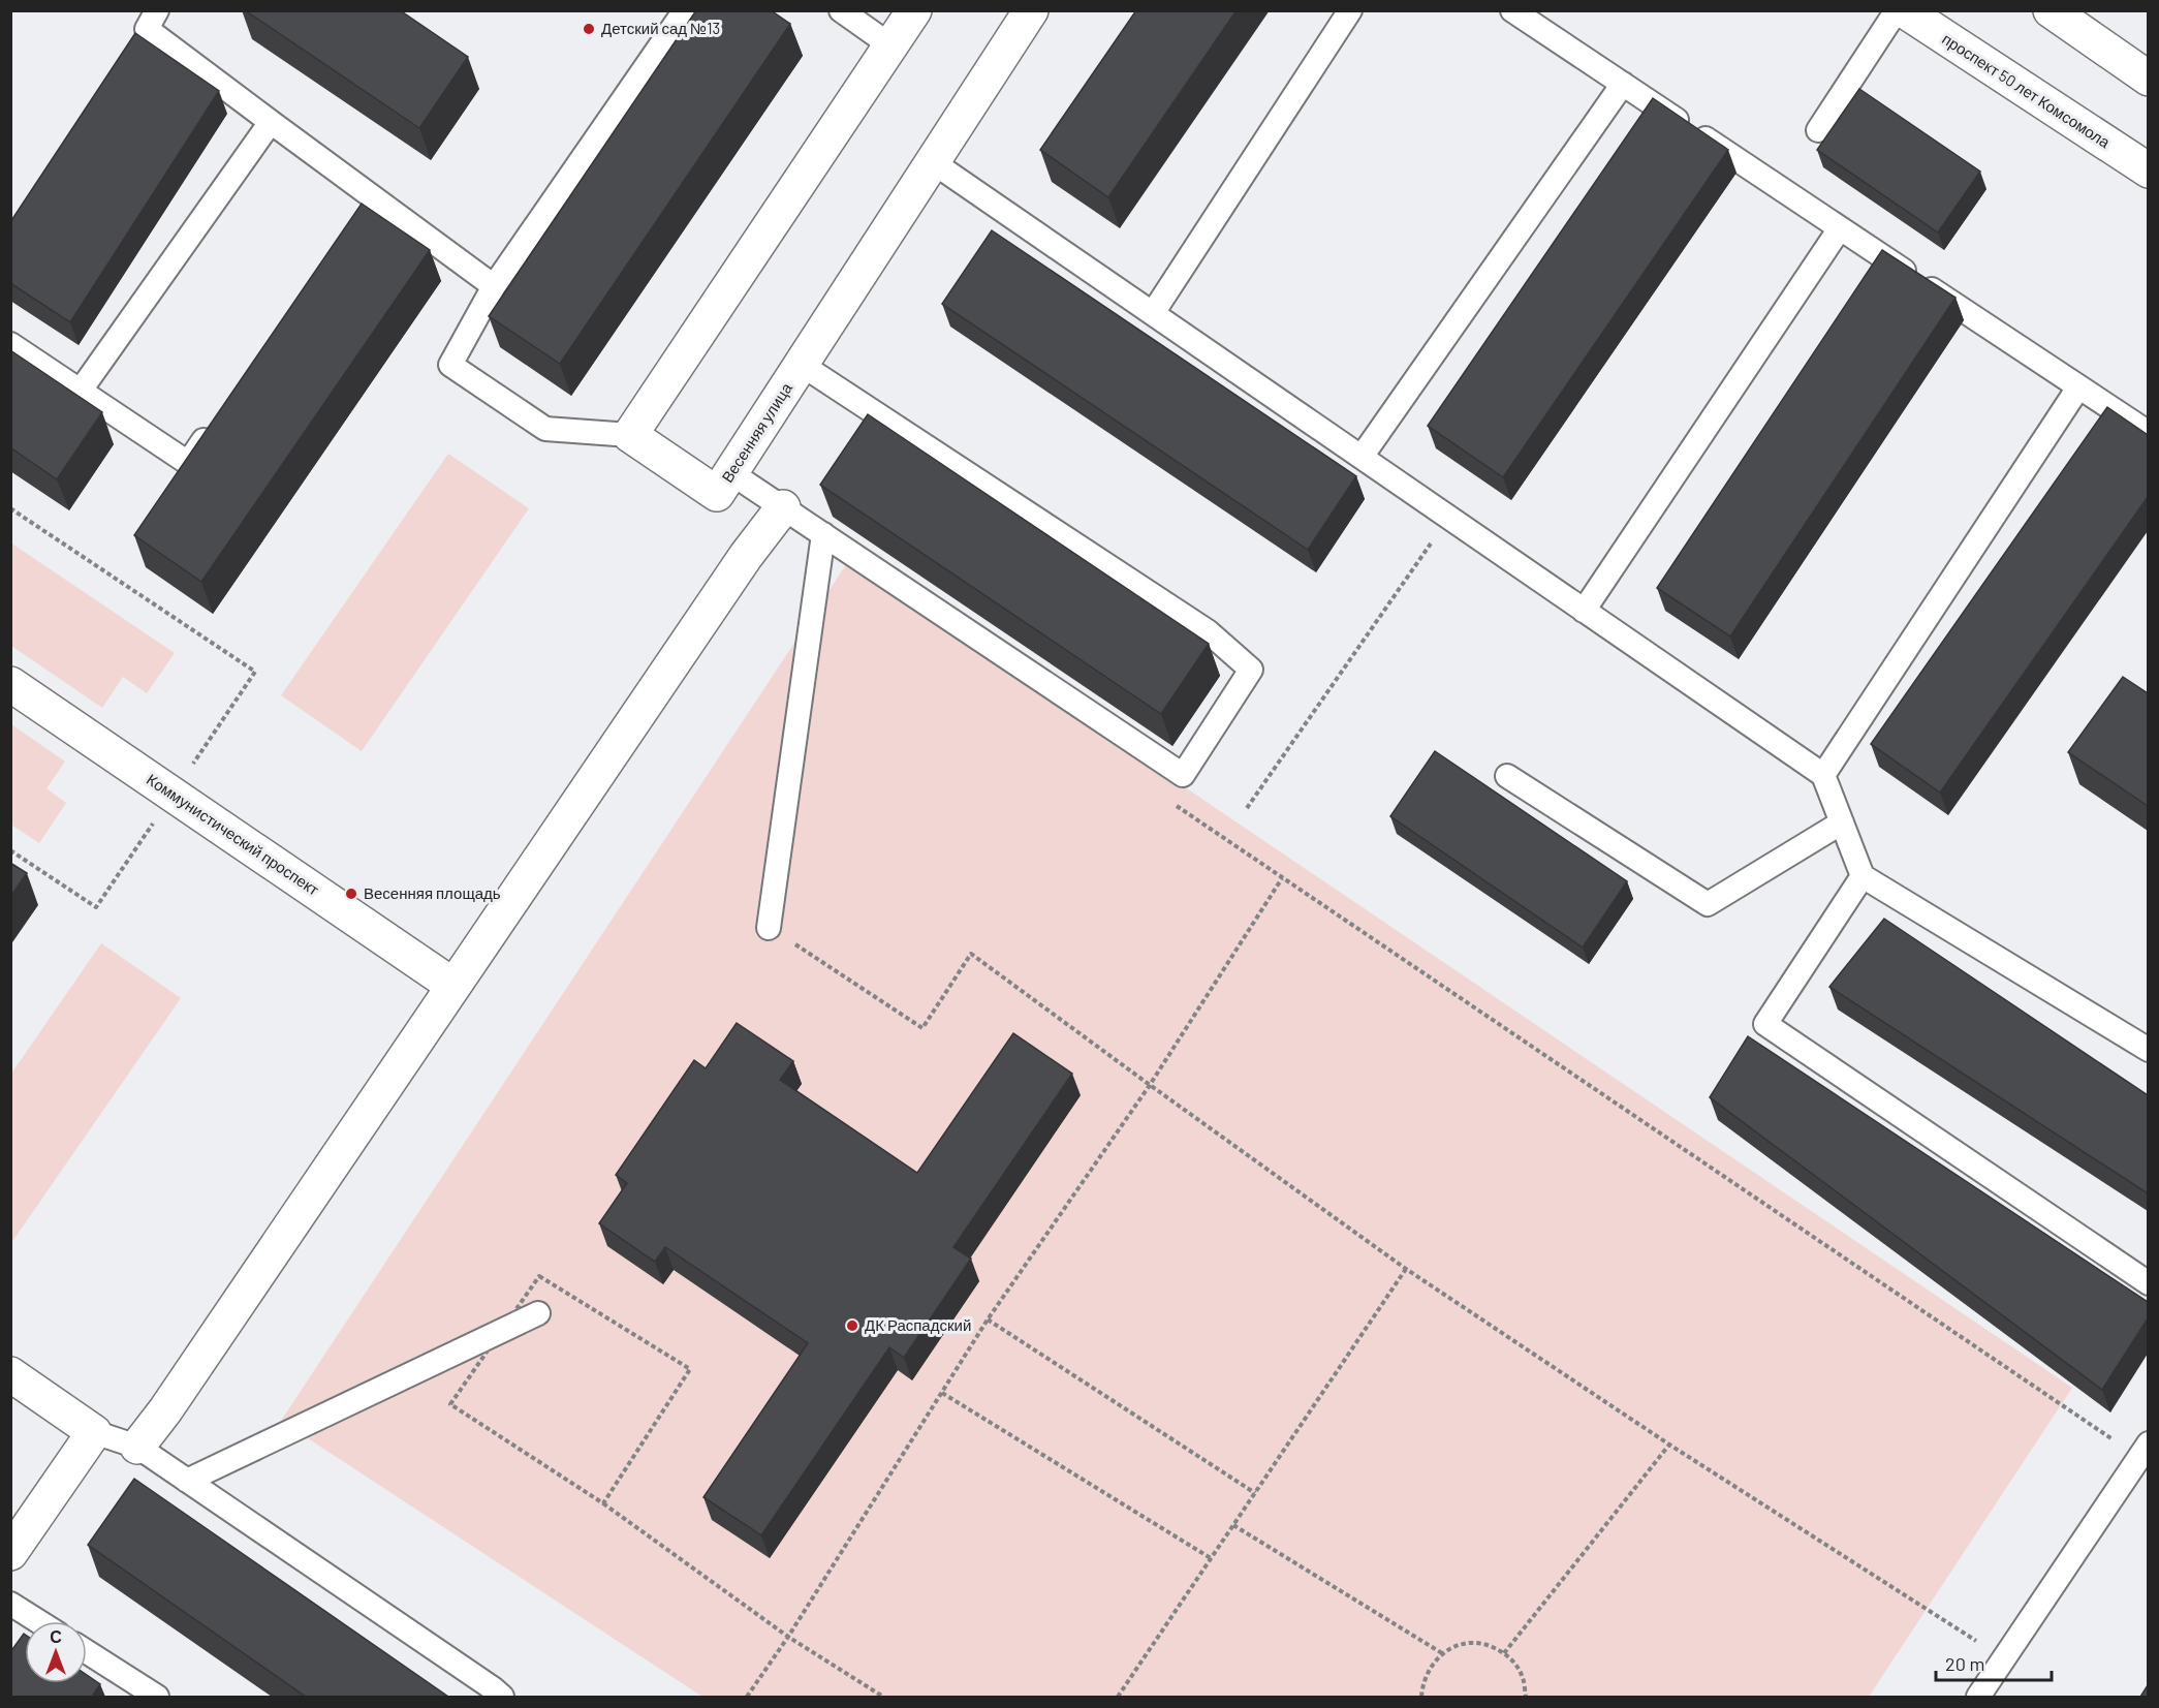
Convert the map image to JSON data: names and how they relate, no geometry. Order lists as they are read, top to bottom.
{
  "streets": {
    "street": ["проспект 50 лет Комсомола", "Весенняя улица", "Коммунистический проспект"]
  },
  "places": ["Детский сад №13", "Весенняя площадь", "ДК Распадский"],
  "scale_bar": "20 m",
  "north": "top"
}
